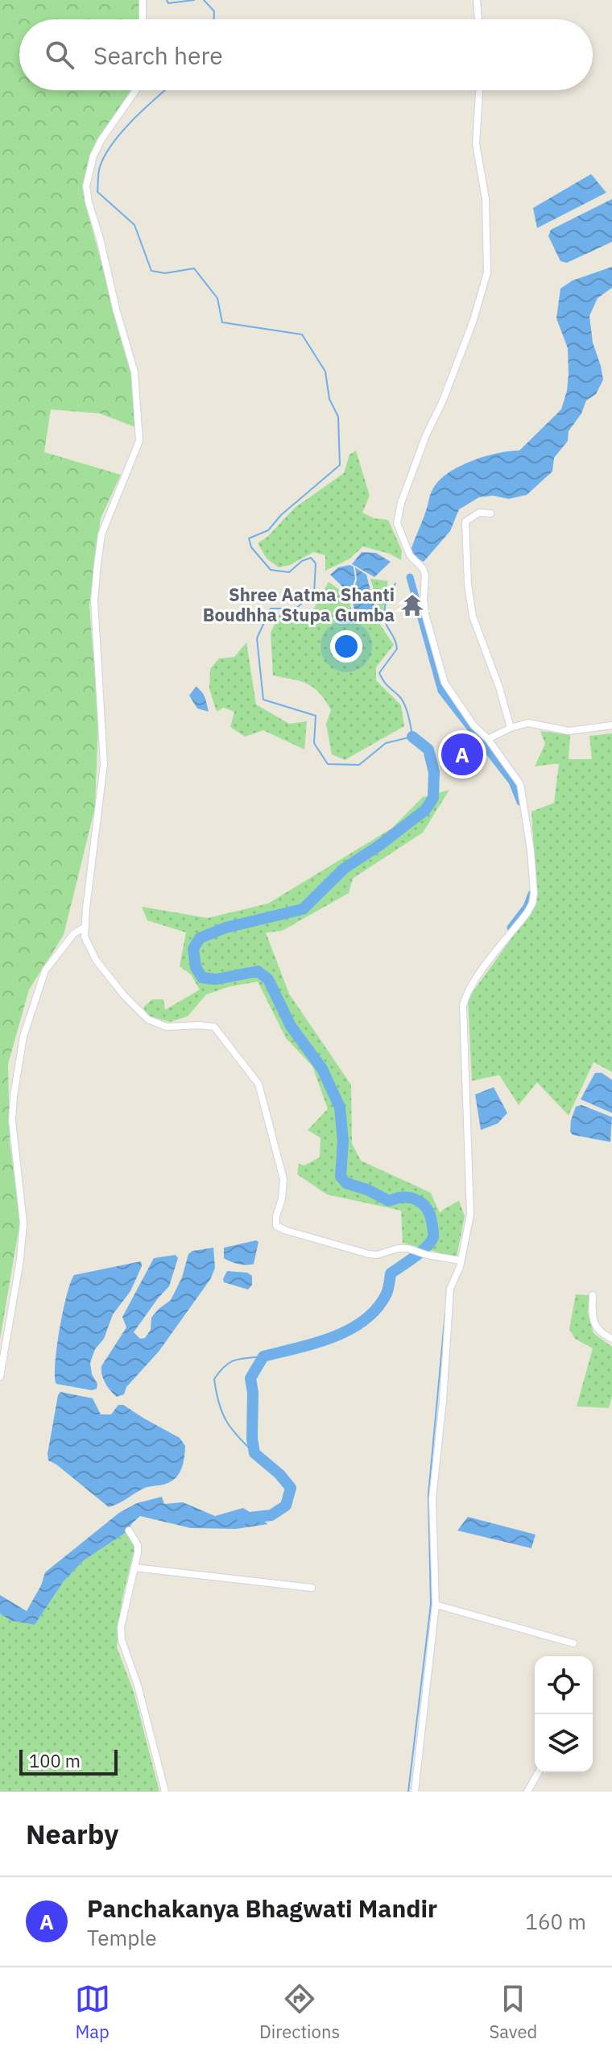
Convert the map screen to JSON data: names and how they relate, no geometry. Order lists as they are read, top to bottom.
{
  "places": {
    "temple": ["Shree Aatma Shanti Boudhha Stupa Gumba"]
  },
  "scale_bar": "100 m",
  "page": {
    "search": "Search here",
    "pins": "A",
    "scale": "100 m",
    "heading": "Nearby",
    "list": [
      {
        "mark": "A",
        "name": "Panchakanya Bhagwati Mandir",
        "note": "Temple",
        "value": "160 m"
      }
    ],
    "nav": ["Map", "Directions", "Saved"]
  }
}
